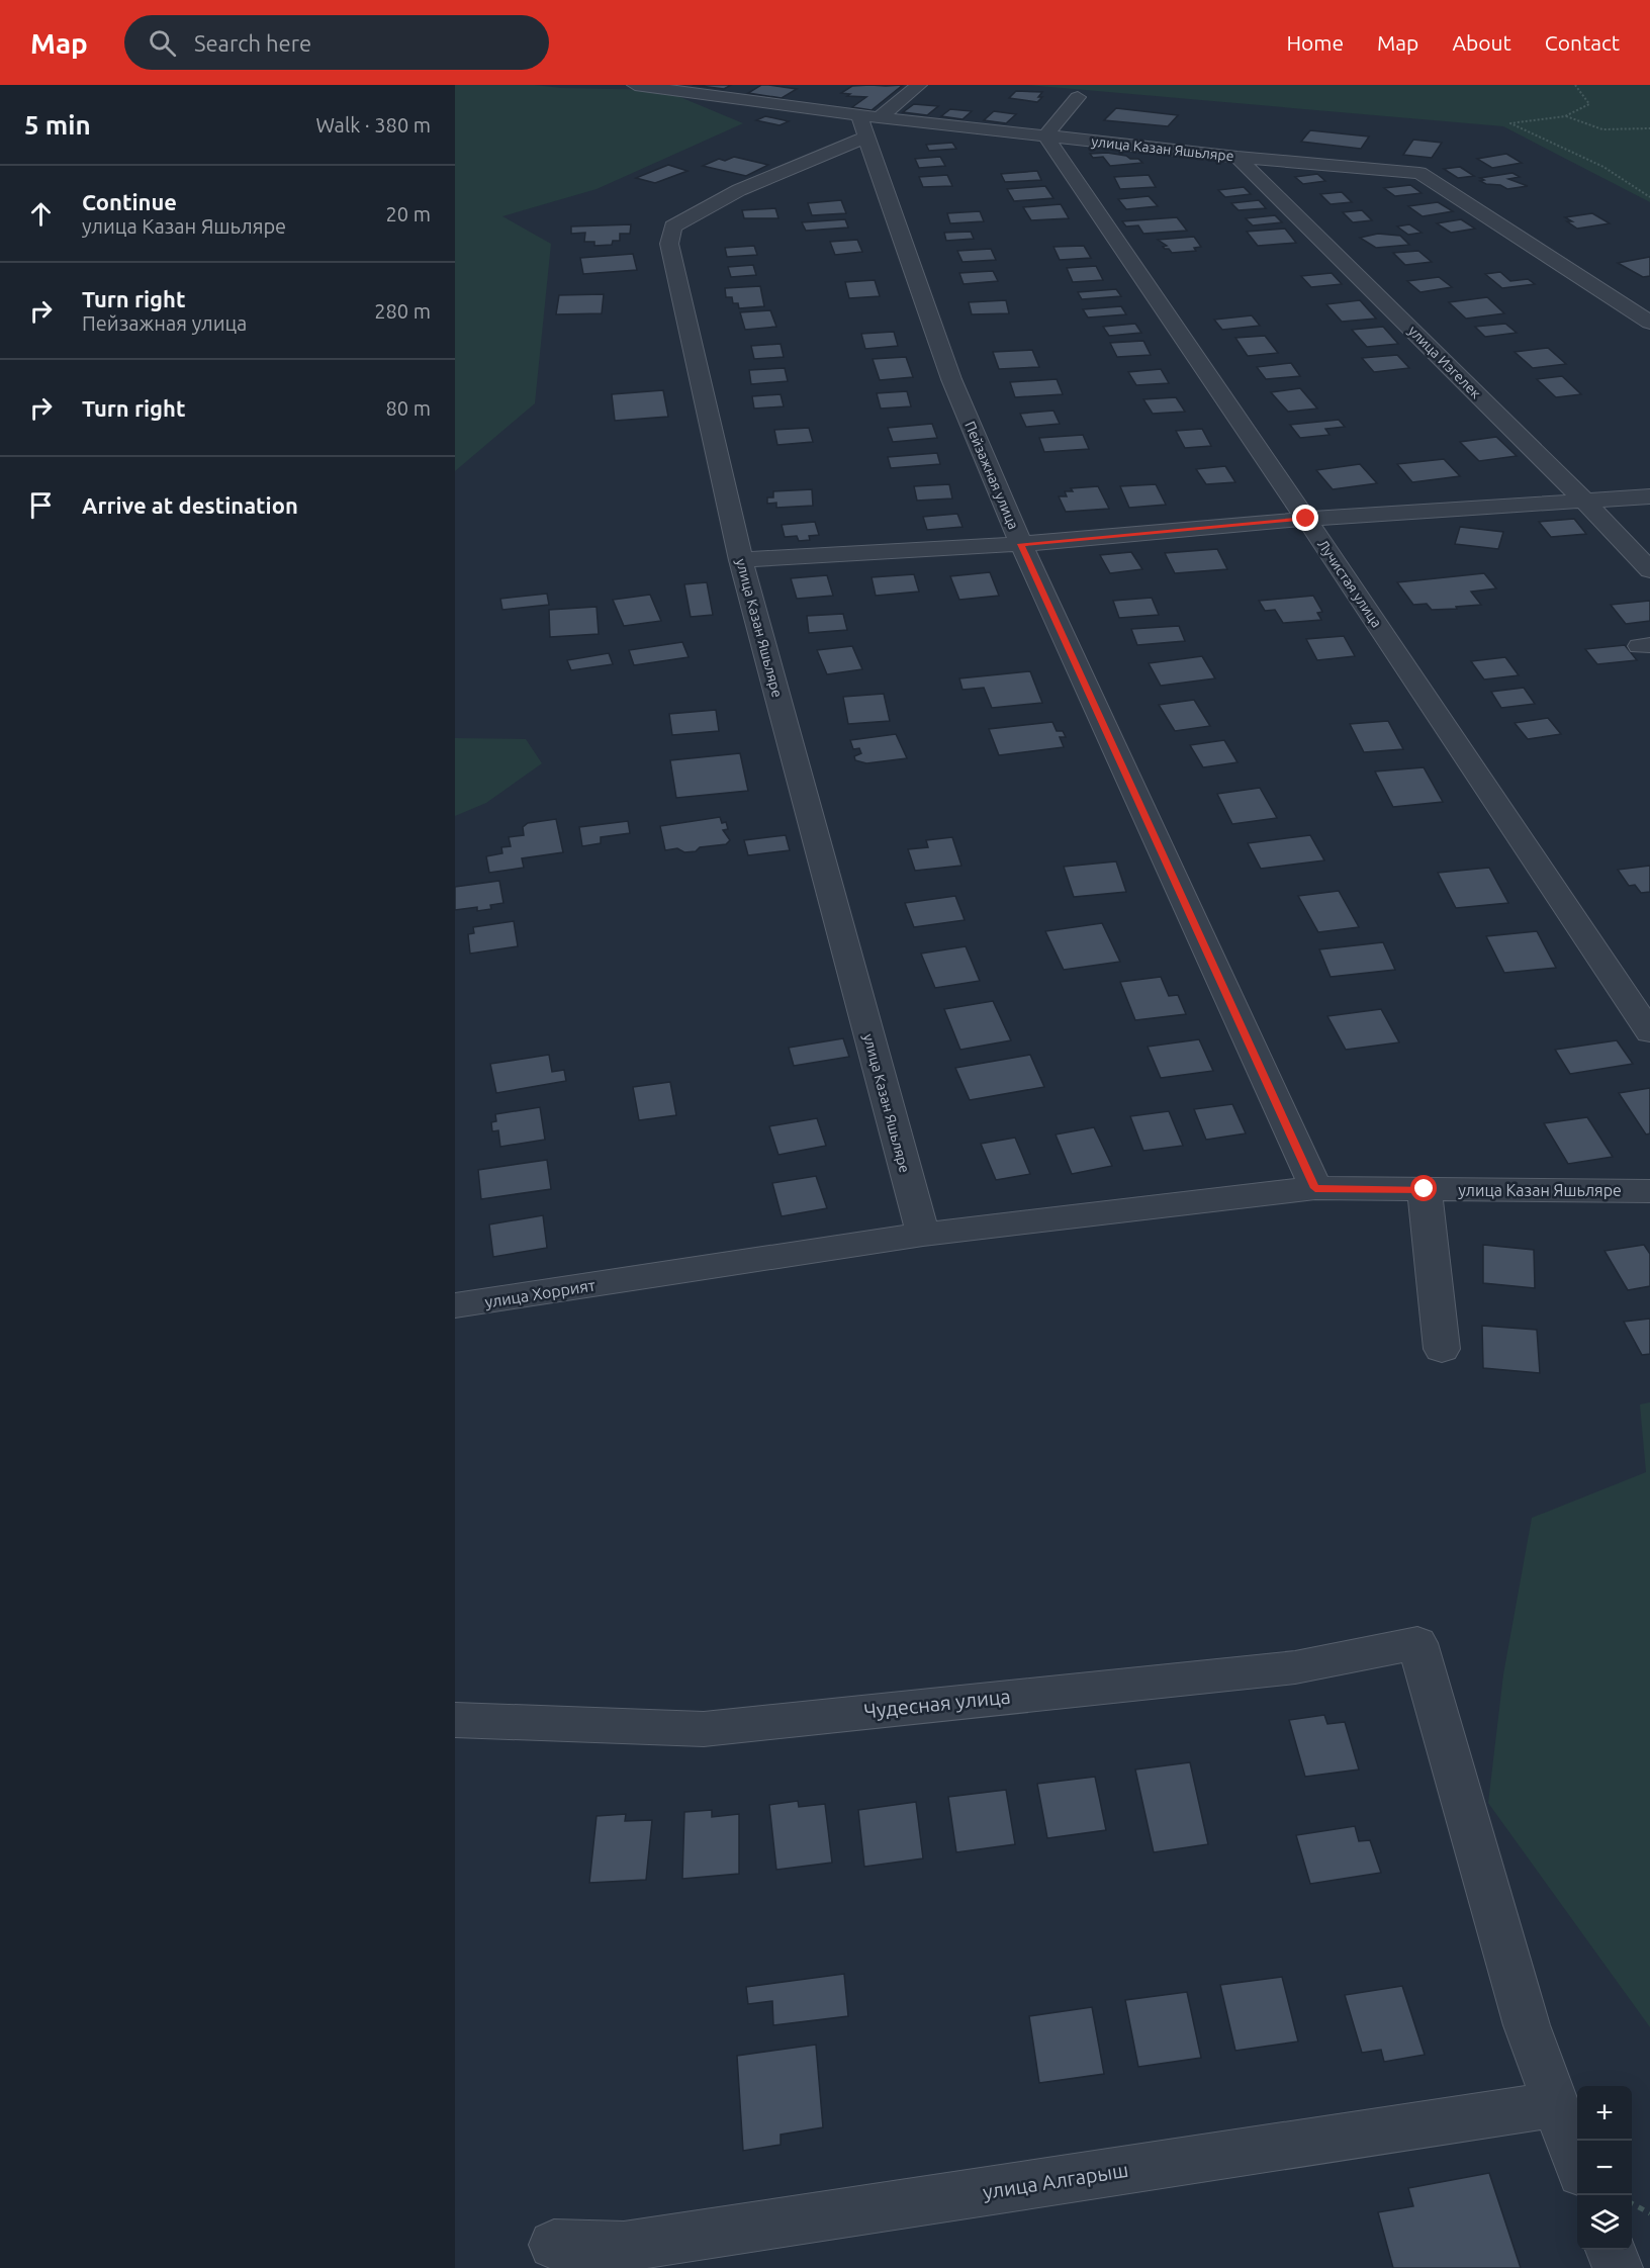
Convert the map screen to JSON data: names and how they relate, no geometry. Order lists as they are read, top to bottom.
{
  "streets": {
    "street": [
      "улица Казан Яшьляре",
      "улица Изгелек",
      "Пейзажная улица",
      "Лучистая улица",
      "улица Хоррият",
      "Чудесная улица",
      "улица Алгарыш"
    ]
  },
  "crossings": [
    ["улица Казан Яшьляре", "улица Изгелек"],
    ["улица Казан Яшьляре", "Пейзажная улица"],
    ["улица Казан Яшьляре", "Лучистая улица"],
    ["улица Казан Яшьляре", "улица Хоррият"],
    ["Чудесная улица", "улица Алгарыш"]
  ],
  "page": {
    "header": "Map",
    "search": "Search here",
    "nav": [
      "Home",
      "Map",
      "About",
      "Contact"
    ],
    "heading": ["5 min", "Walk · 380 m"],
    "list": [
      ["Continue", "улица Казан Яшьляре", "20 m"],
      ["Turn right", "Пейзажная улица", "280 m"],
      ["Turn right", "80 m"],
      "Arrive at destination"
    ],
    "map_buttons": ["+", "−"]
  }
}
